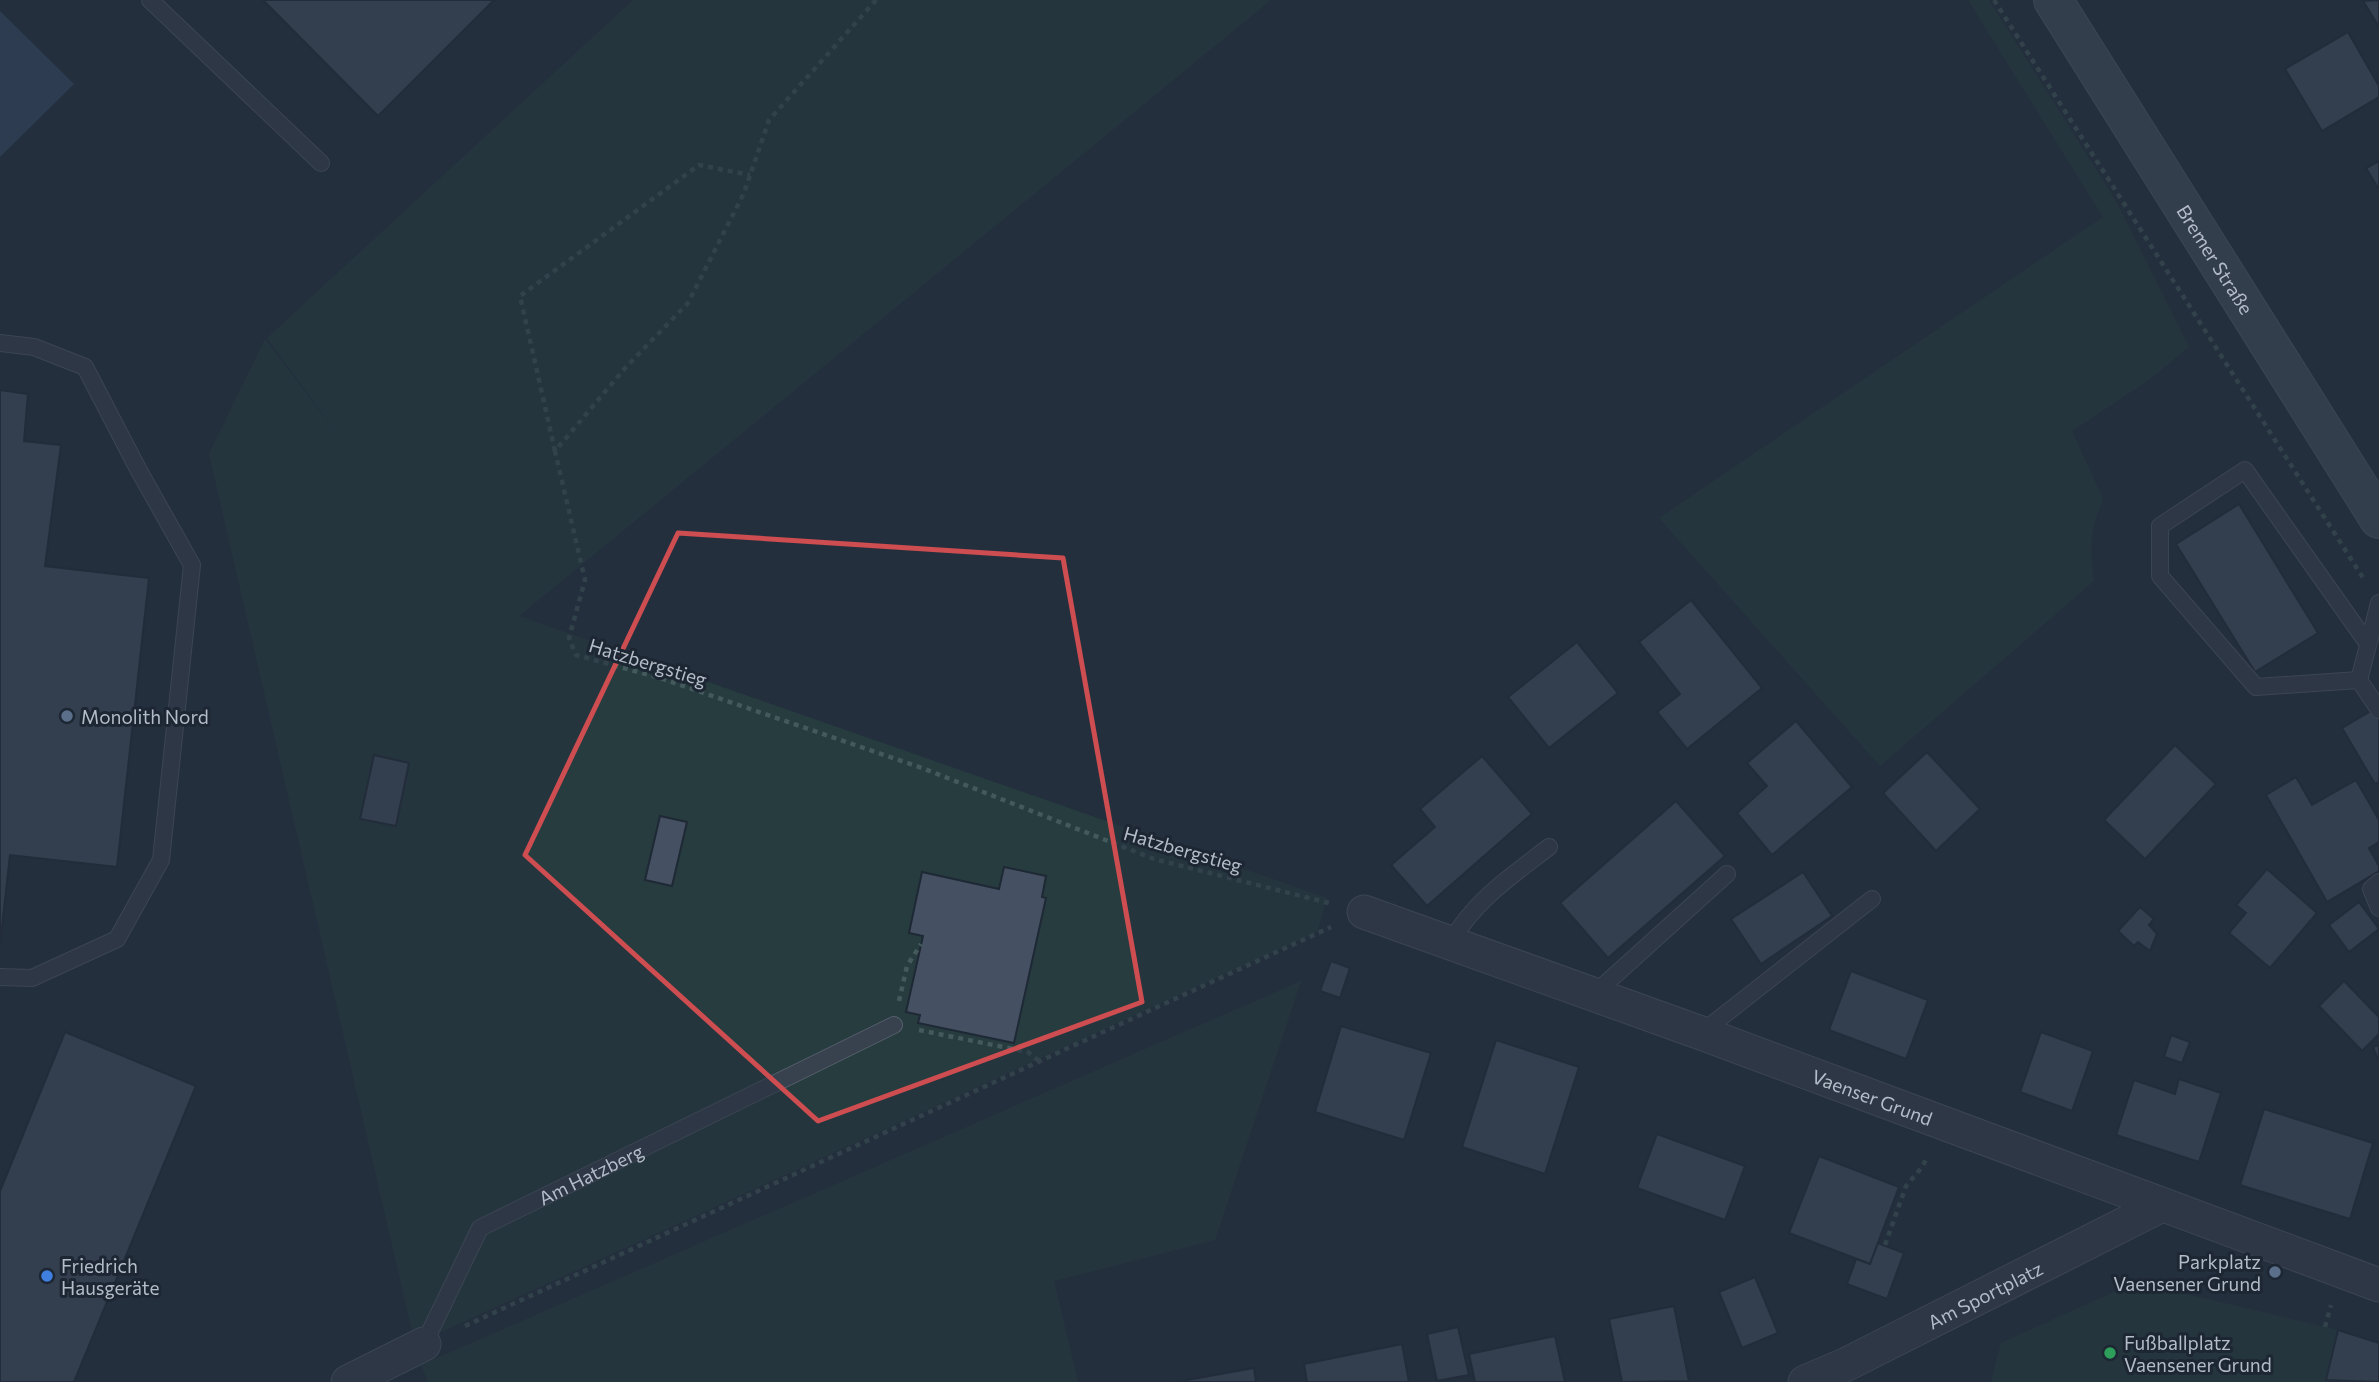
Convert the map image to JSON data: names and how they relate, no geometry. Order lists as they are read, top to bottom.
{
  "streets": {
    "main road": ["Bremer Straße"],
    "street": ["Vaenser Grund", "Am Sportplatz"],
    "lane": ["Am Hatzberg"],
    "path": ["Hatzbergstieg"]
  },
  "crossings": [
    ["Hatzbergstieg", "Vaenser Grund"],
    ["Vaenser Grund", "Am Sportplatz"]
  ],
  "places": [
    "Monolith Nord",
    "Parkplatz Vaensener Grund",
    "Friedrich Hausgeräte",
    "Fußballplatz Vaensener Grund"
  ]
}
